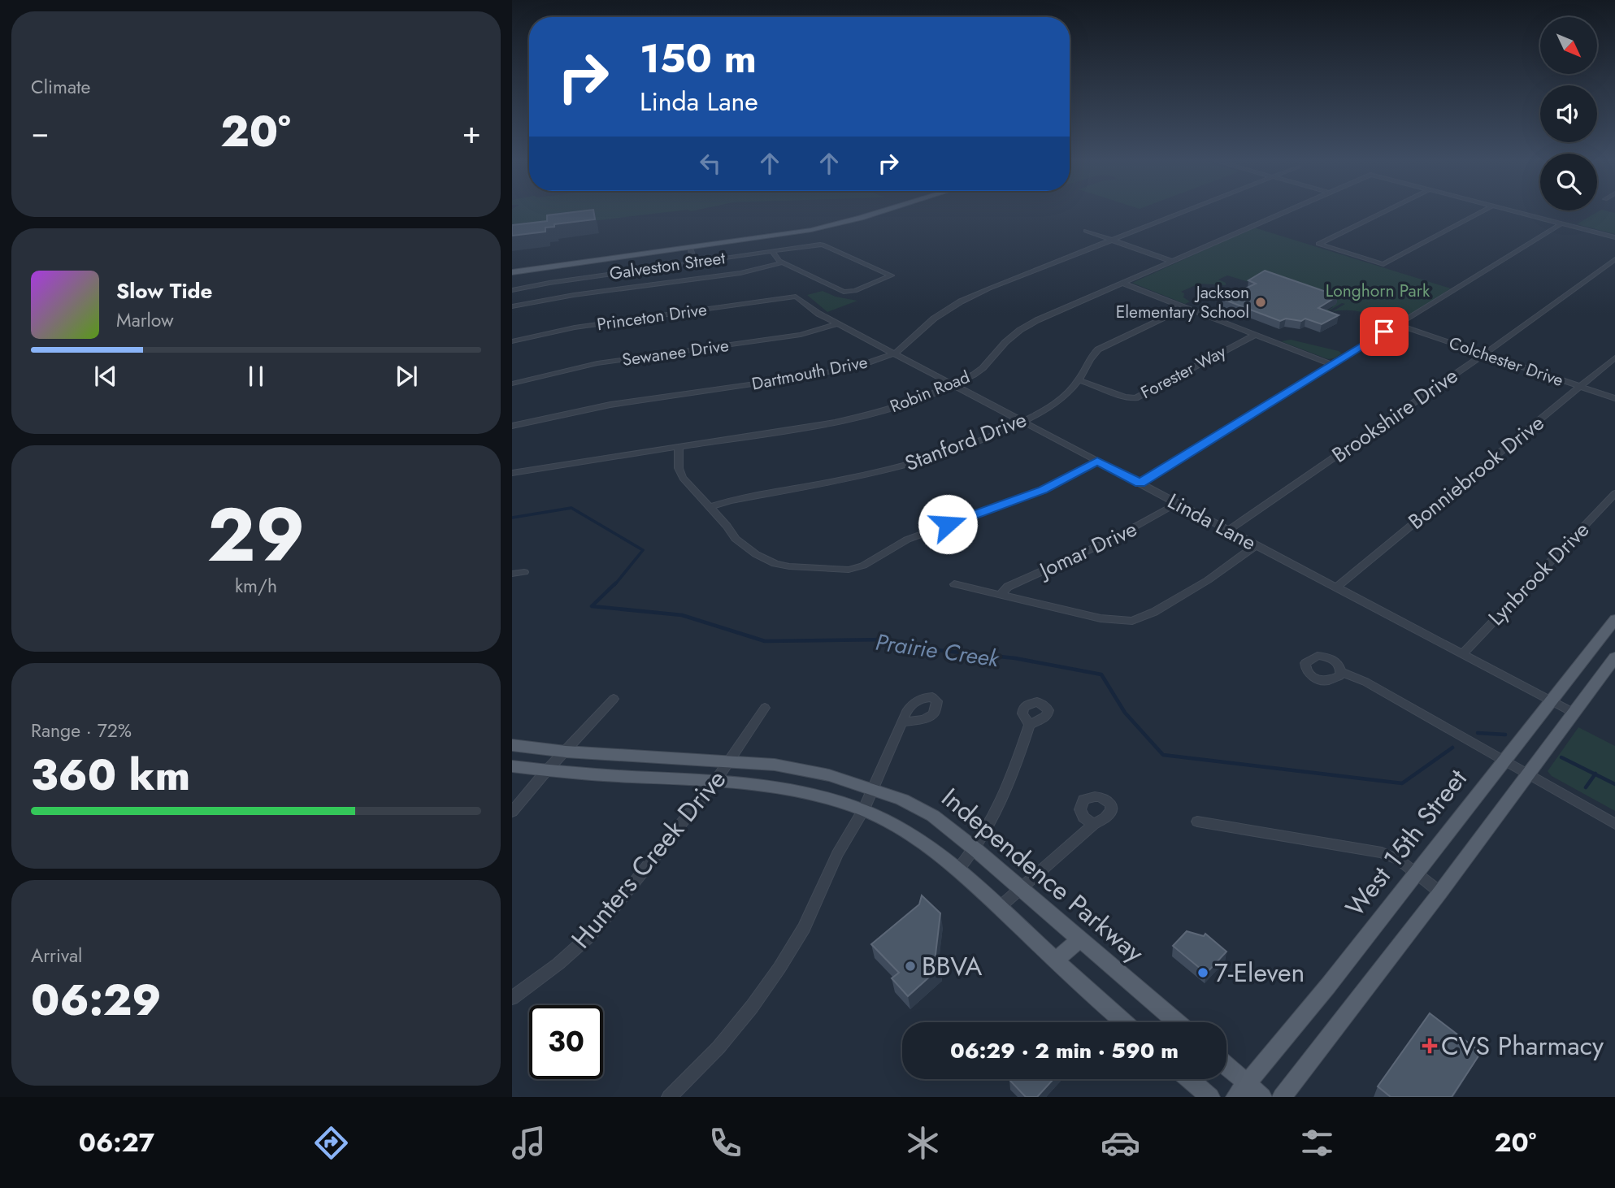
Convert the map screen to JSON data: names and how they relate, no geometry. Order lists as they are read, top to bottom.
{
  "streets": {
    "main road": ["West 15th Street", "Independence Parkway"],
    "street": [
      "Galveston Street",
      "Princeton Drive",
      "Sewanee Drive",
      "Colchester Drive",
      "Forester Way",
      "Dartmouth Drive",
      "Robin Road",
      "Brookshire Drive",
      "Stanford Drive",
      "Bonniebrook Drive",
      "Linda Lane",
      "Jomar Drive",
      "Lynbrook Drive",
      "Hunters Creek Drive"
    ]
  },
  "crossings": [
    ["Princeton Drive", "Linda Lane"],
    ["Sewanee Drive", "Linda Lane"],
    ["Colchester Drive", "Brookshire Drive"],
    ["Colchester Drive", "Bonniebrook Drive"],
    ["Forester Way", "Stanford Drive"],
    ["Dartmouth Drive", "Linda Lane"],
    ["Robin Road", "Linda Lane"],
    ["Brookshire Drive", "Linda Lane"],
    ["Stanford Drive", "Linda Lane"],
    ["Bonniebrook Drive", "Linda Lane"],
    ["Linda Lane", "Jomar Drive"],
    ["Linda Lane", "Lynbrook Drive"],
    ["Linda Lane", "West 15th Street"],
    ["Hunters Creek Drive", "Independence Parkway"]
  ],
  "water": ["Prairie Creek"],
  "parks": ["Longhorn Park"],
  "places": {
    "other": ["Jackson Elementary School", "BBVA", "7-Eleven"],
    "health": ["CVS Pharmacy"]
  },
  "north": "bottom right",
  "page": {
    "tile": [
      "Climate",
      ["29", "km/h"],
      ["Range · 72%", "360 km"],
      ["Arrival", "06:29"]
    ],
    "turn": ["150 m", "Linda Lane"],
    "heat": ["−", "20°", "+"],
    "song": ["Slow Tide", "Marlow"],
    "limit": "30",
    "trip": "06:29 · 2 min · 590 m",
    "tabs": ["06:27", "20°"]
  }
}
